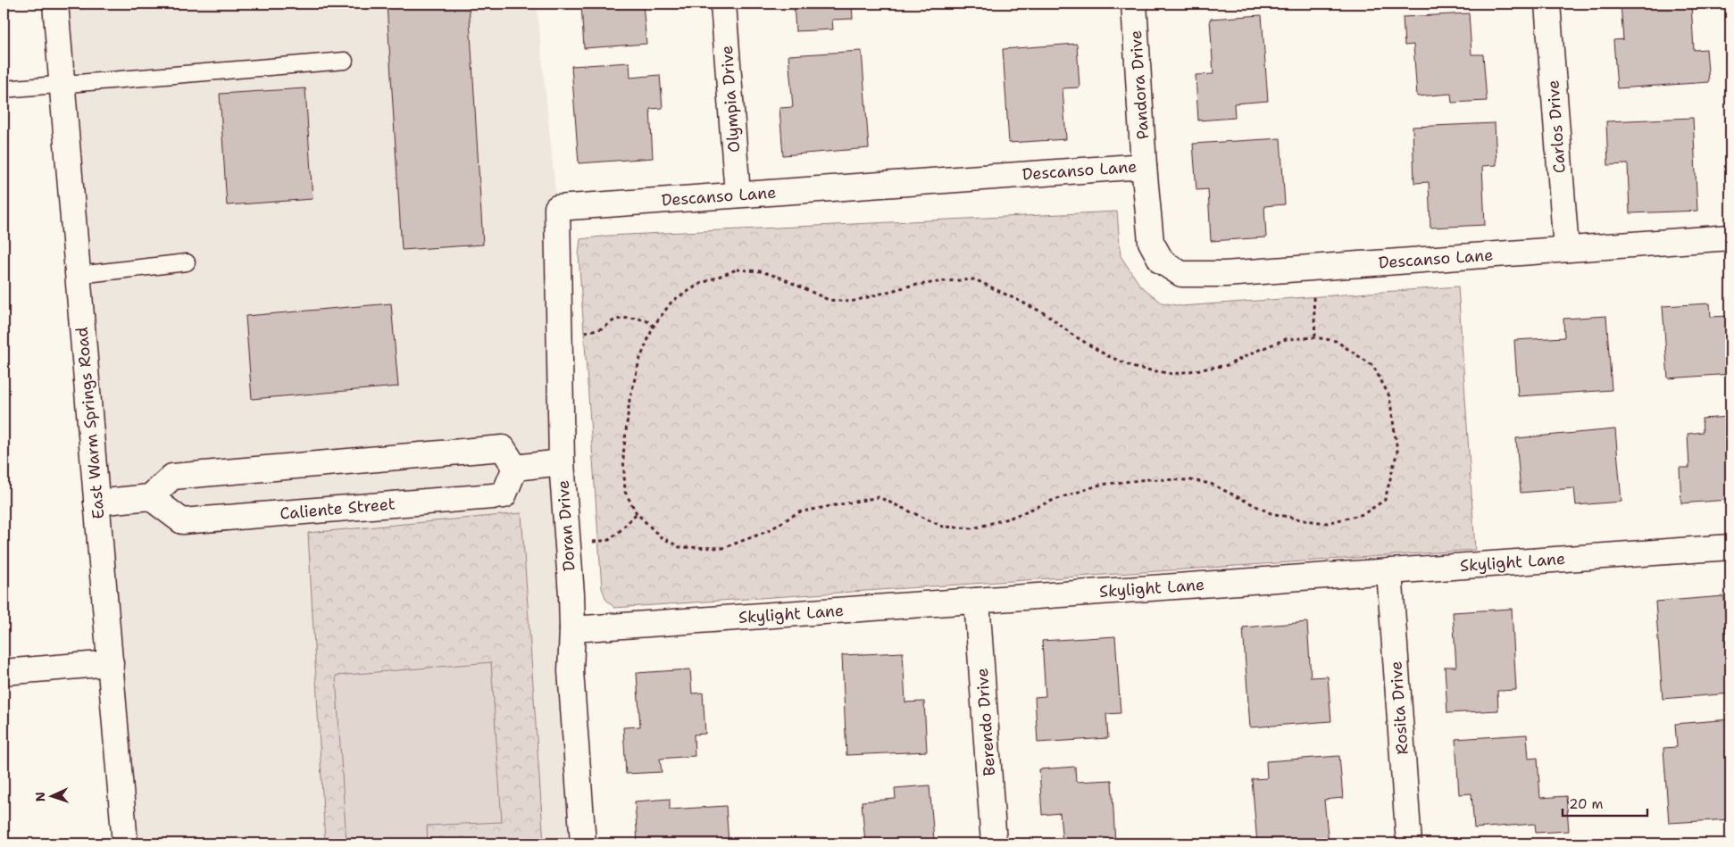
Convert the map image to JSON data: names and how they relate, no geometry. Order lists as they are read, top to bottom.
{
  "streets": {
    "street": [
      "Pandora Drive",
      "Olympia Drive",
      "Carlos Drive",
      "Descanso Lane",
      "East Warm Springs Road",
      "Caliente Street",
      "Doran Drive",
      "Skylight Lane",
      "Rosita Drive",
      "Berendo Drive"
    ]
  },
  "crossings": [
    ["Pandora Drive", "Descanso Lane"],
    ["Olympia Drive", "Descanso Lane"],
    ["Carlos Drive", "Descanso Lane"],
    ["Descanso Lane", "Doran Drive"],
    ["Doran Drive", "Skylight Lane"],
    ["Skylight Lane", "Rosita Drive"],
    ["Skylight Lane", "Berendo Drive"]
  ],
  "scale_bar": "20 m",
  "north": "left"
}
